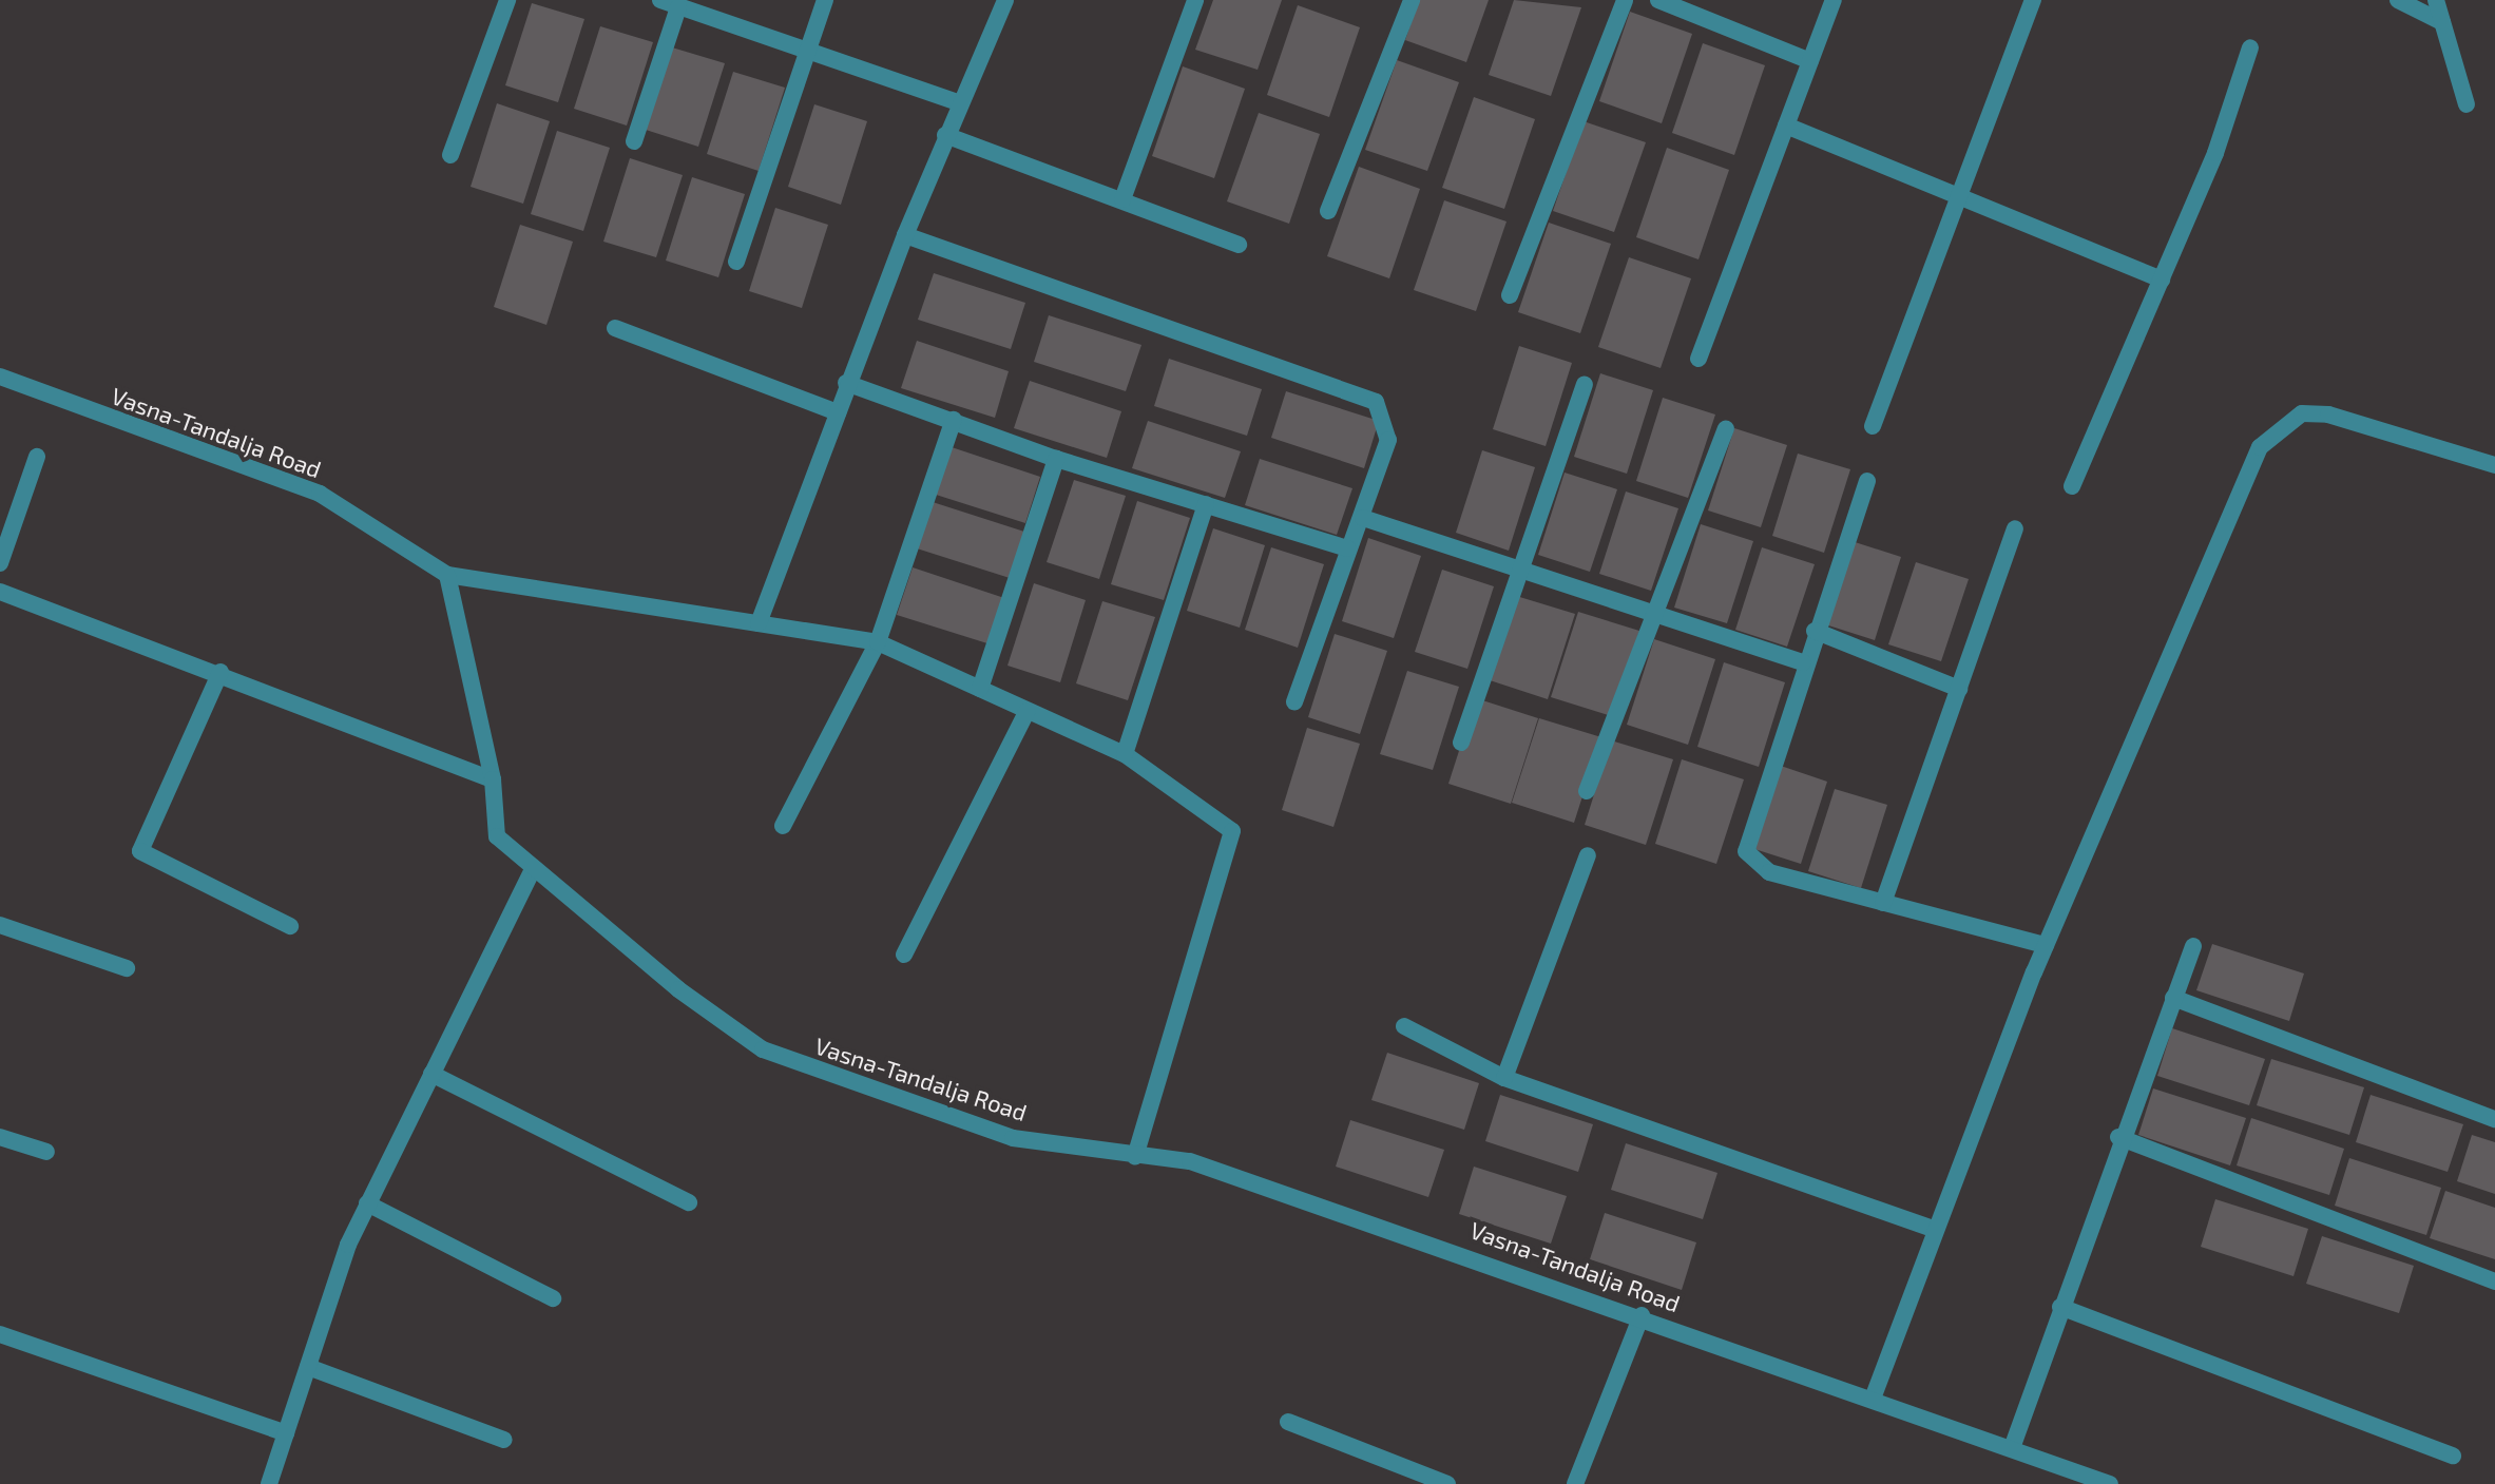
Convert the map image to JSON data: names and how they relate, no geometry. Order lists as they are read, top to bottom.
{
  "streets": {
    "street": ["Vasna-Tandalja Road"]
  }
}
